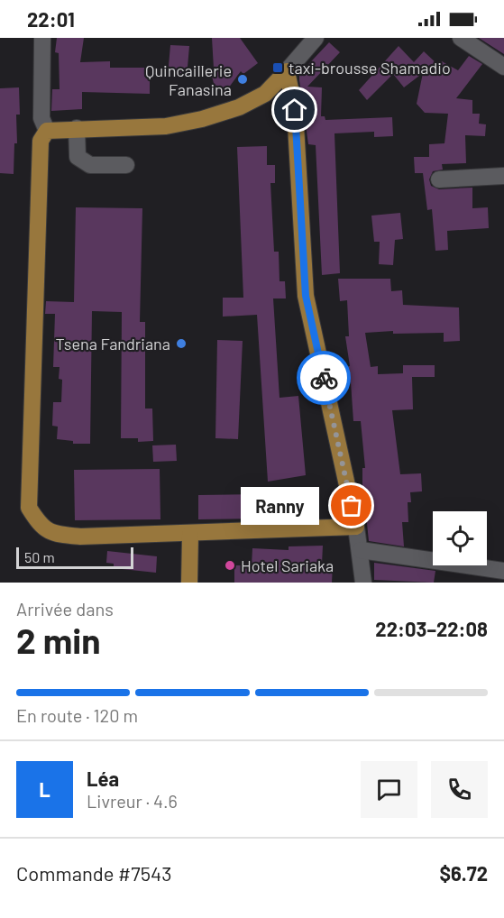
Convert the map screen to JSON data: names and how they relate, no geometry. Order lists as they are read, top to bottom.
{
  "places": {
    "transit": ["taxi-brousse Shamadio"],
    "other": [
      "Quincaillerie Fanasina",
      "Tsena Fandriana",
      "Ranny",
      "Hotel Sariaka"
    ]
  },
  "scale_bar": "50 m",
  "page": {
    "status": "22:01",
    "bubble": "Ranny",
    "scale": "50 m",
    "heading": ["2 min", "Arrivée dans", "22:03–22:08"],
    "panel": [
      "Léa",
      "Livreur · 4.6",
      "Commande #7543",
      "$6.72"
    ],
    "bar": "En route · 120 m",
    "round": "L"
  }
}
